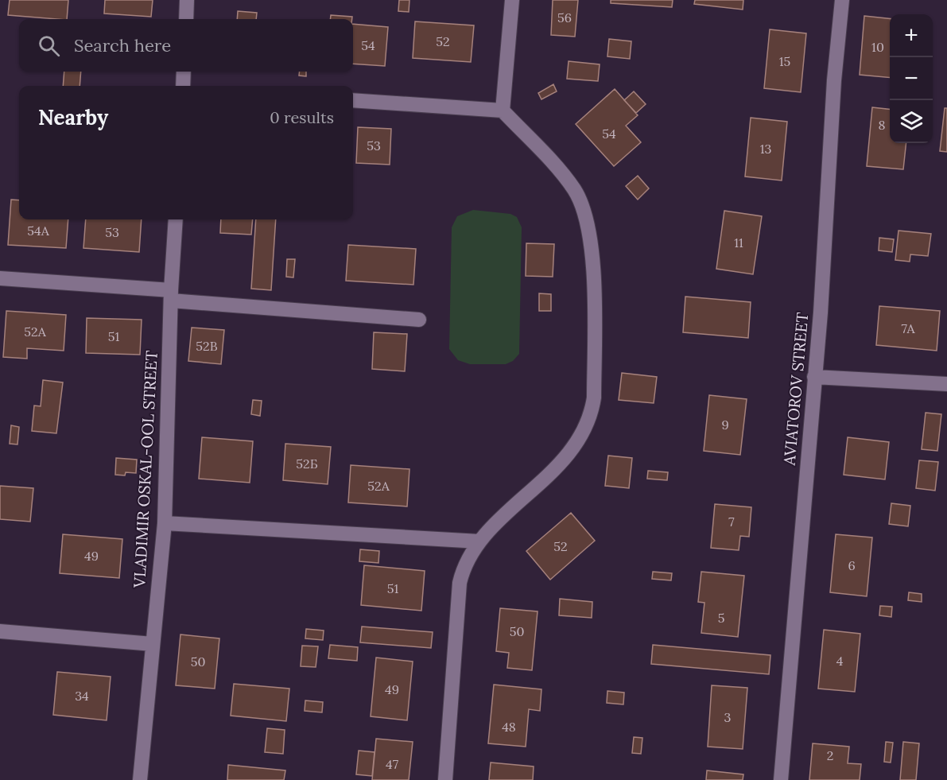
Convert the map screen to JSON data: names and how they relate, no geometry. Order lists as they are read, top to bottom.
{
  "streets": {
    "street": ["AVIATOROV STREET", "VLADIMIR OSKAL-OOL STREET"]
  },
  "house_numbers": [
    "56",
    "52",
    "54",
    "10",
    "15",
    "8",
    "54",
    "53",
    "13",
    "54А",
    "53",
    "11",
    "7А",
    "52А",
    "51",
    "52В",
    "9",
    "52Б",
    "52А",
    "7",
    "52",
    "49",
    "6",
    "51",
    "5",
    "50",
    "4",
    "50",
    "49",
    "34",
    "3",
    "48",
    "2",
    "47"
  ],
  "page": {
    "map_buttons": ["+", "−"],
    "search": "Search here",
    "heading": ["Nearby", "0 results"]
  }
}
